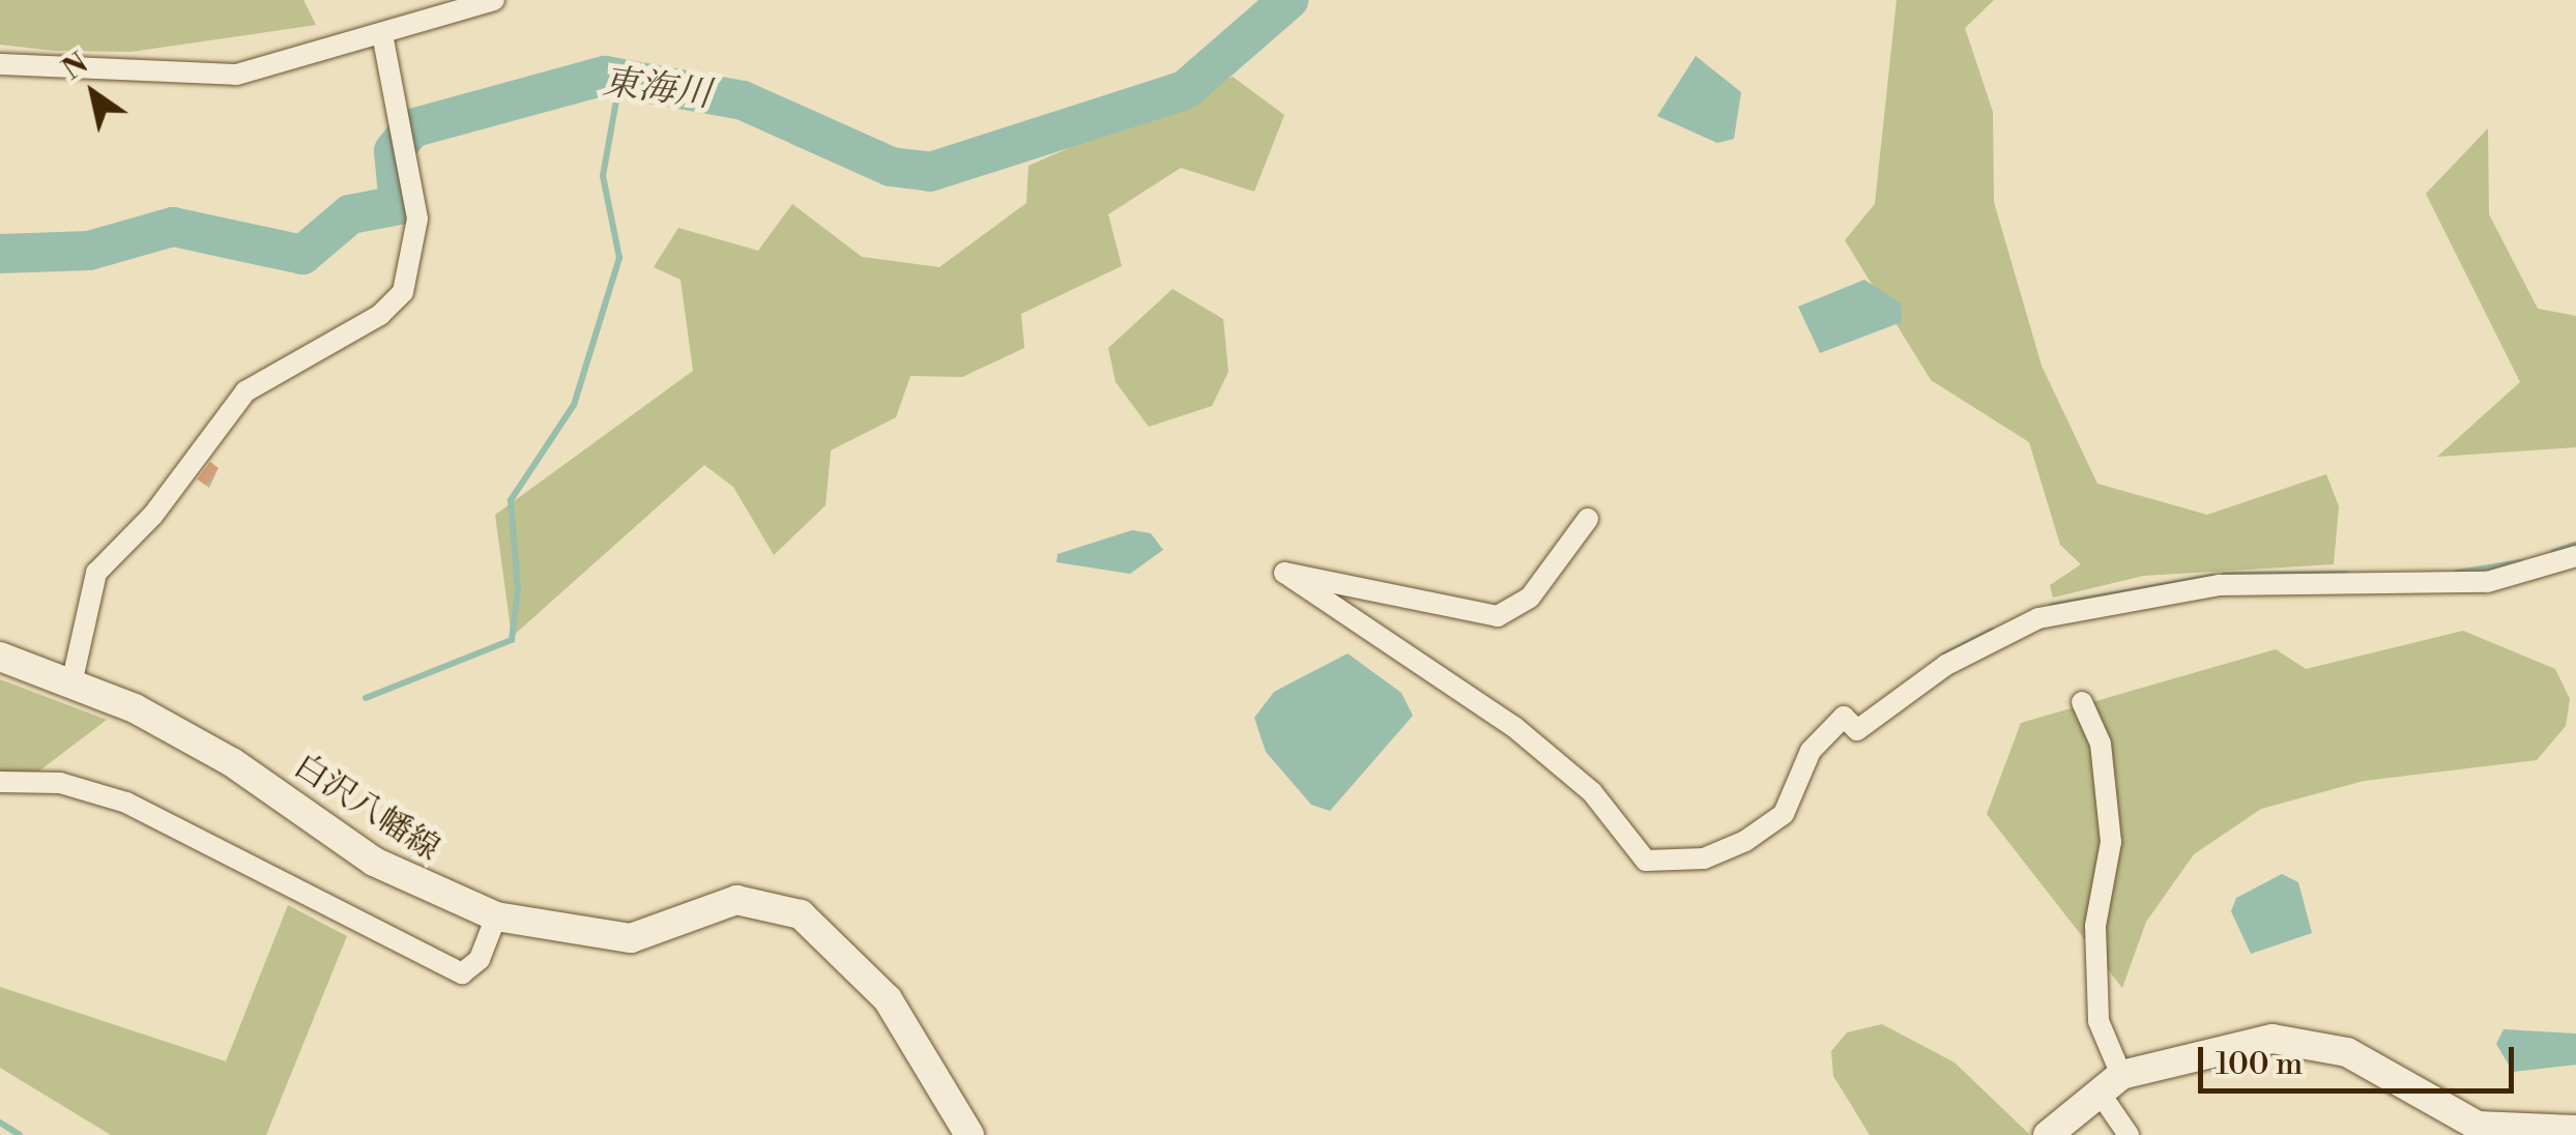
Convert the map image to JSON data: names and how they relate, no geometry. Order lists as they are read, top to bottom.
{
  "streets": {
    "main road": ["白沢八幡線"]
  },
  "water": ["東海川"],
  "scale_bar": "100 m",
  "north": "top left"
}
